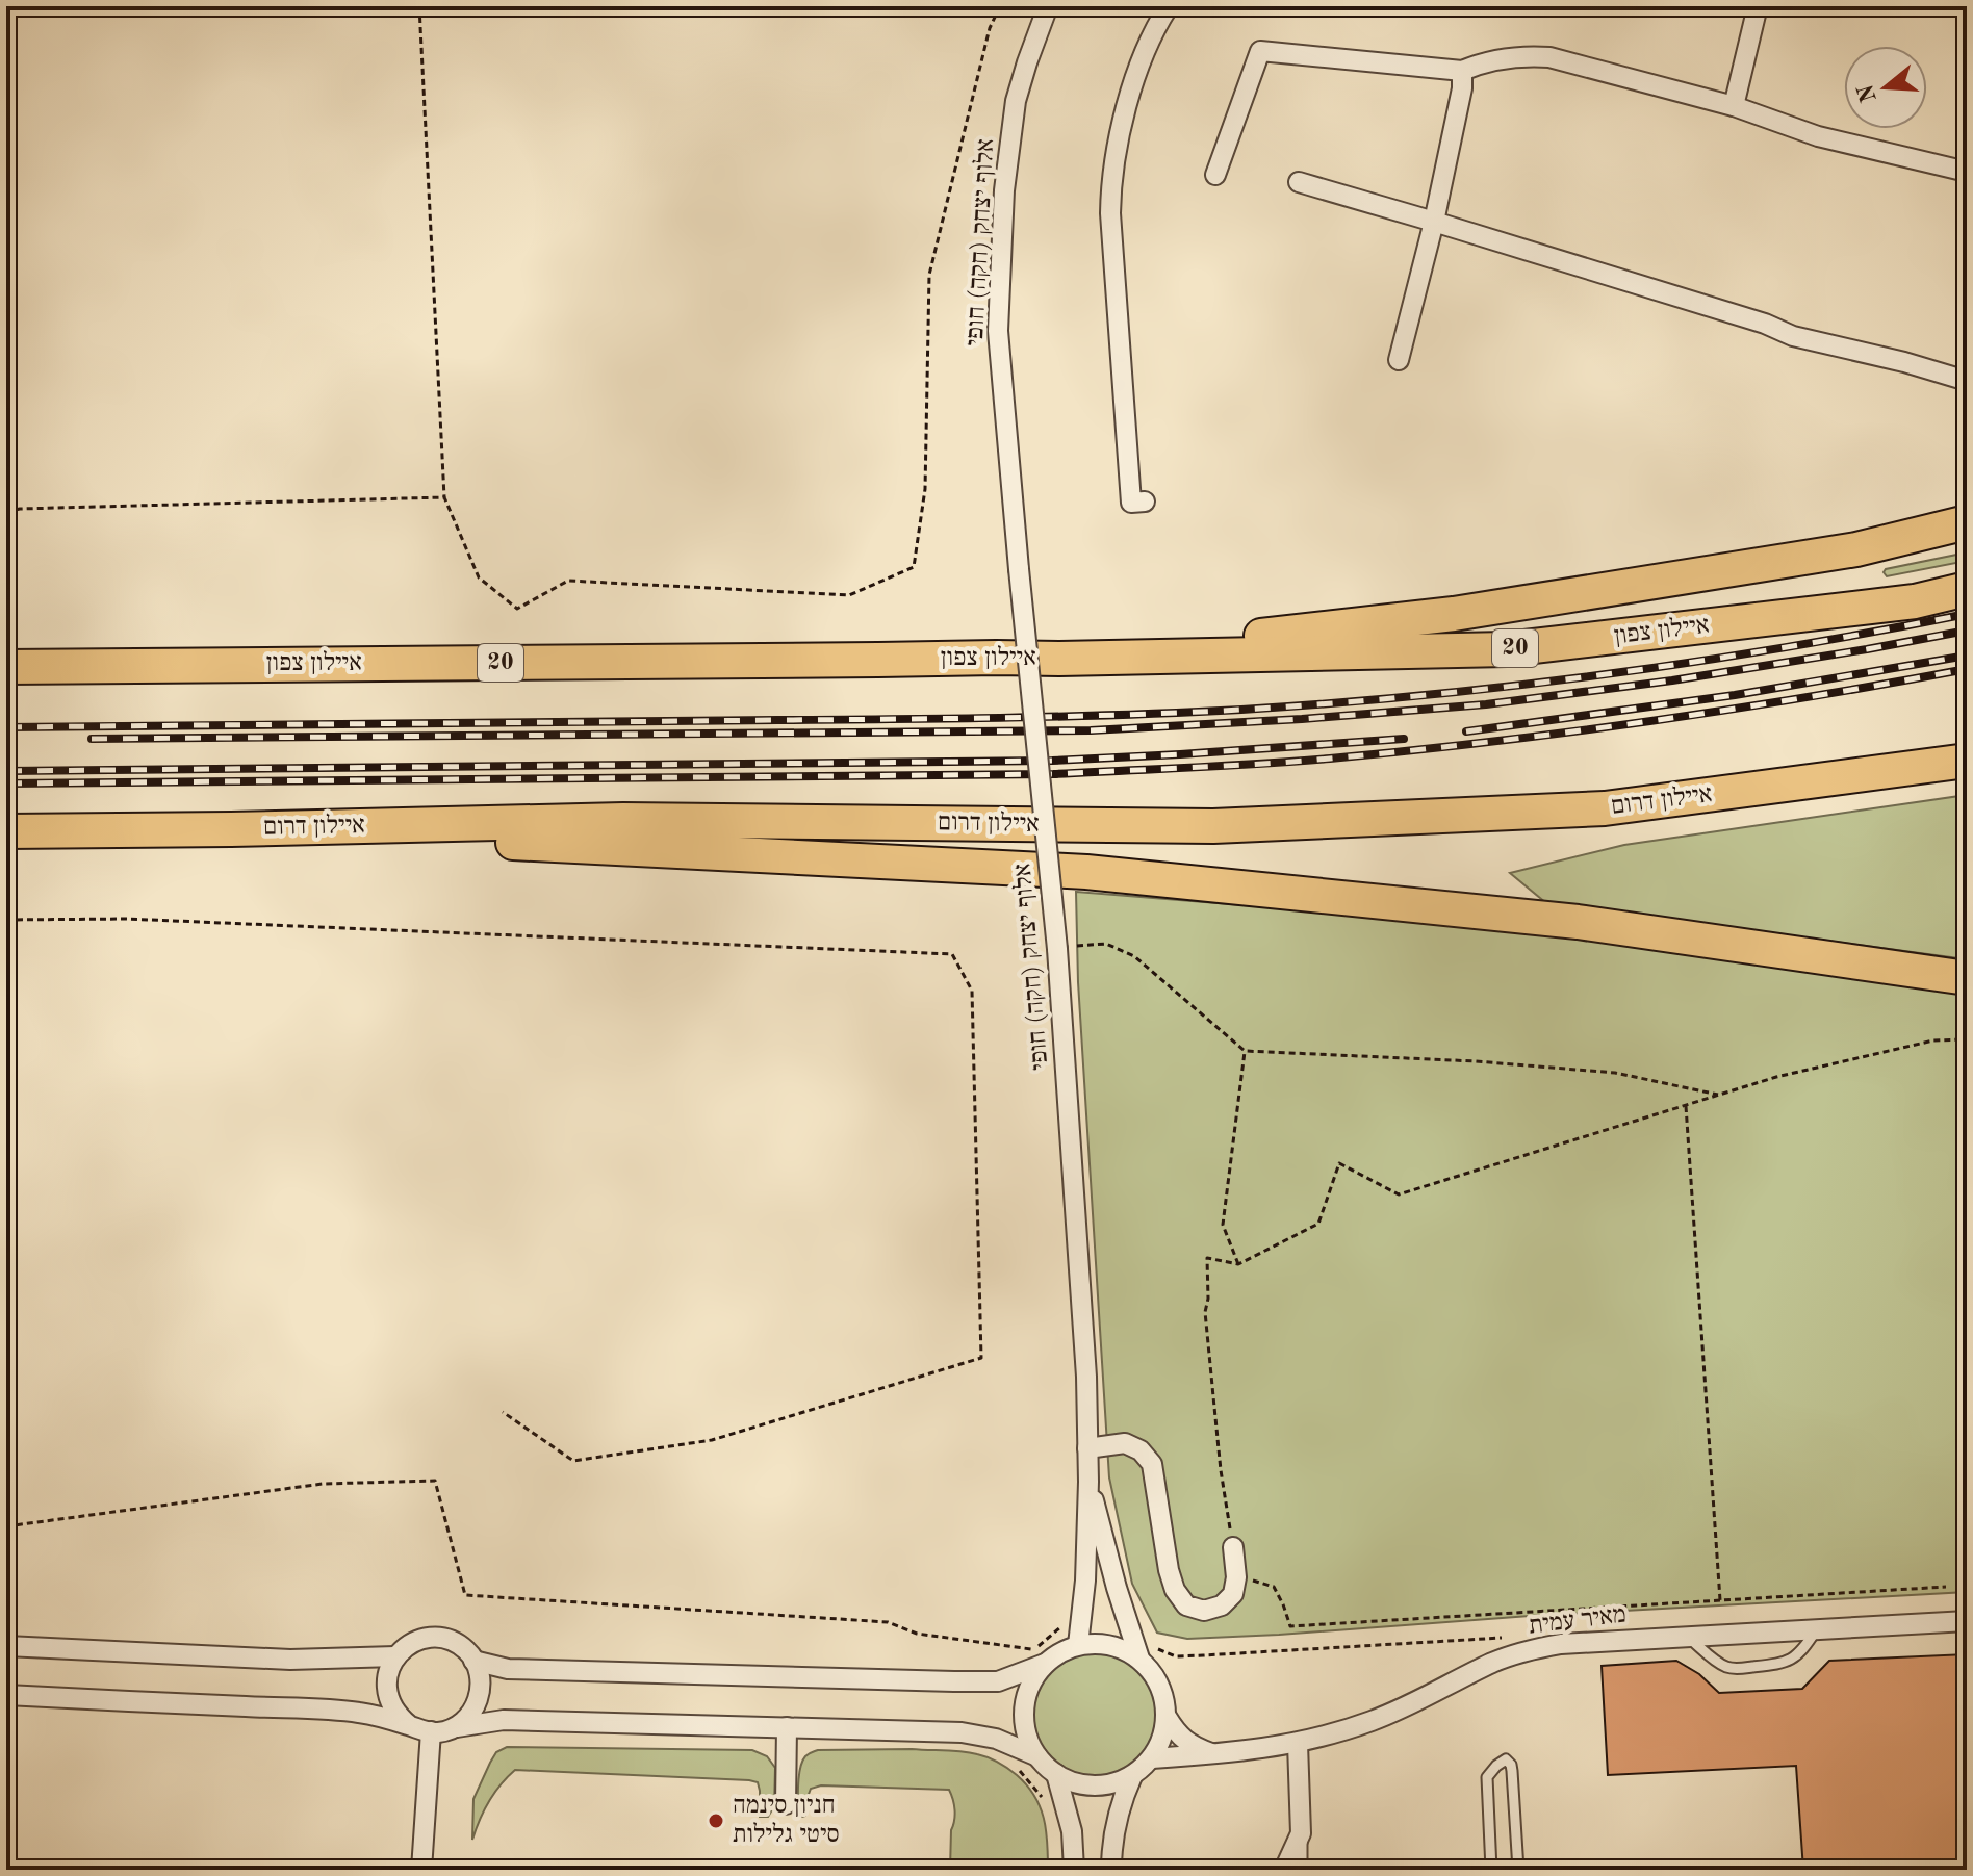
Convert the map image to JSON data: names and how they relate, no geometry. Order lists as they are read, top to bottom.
{
  "streets": {
    "highway": ["איילון צפון", "20", "איילון דרום"],
    "street": ["אלוף יצחק (חקה) חופי", "מאיר עמית"]
  },
  "crossings": [
    ["אלוף יצחק (חקה) חופי", "מאיר עמית"]
  ],
  "places": ["חניון סינמה סיטי גלילות"],
  "north": "left"
}
